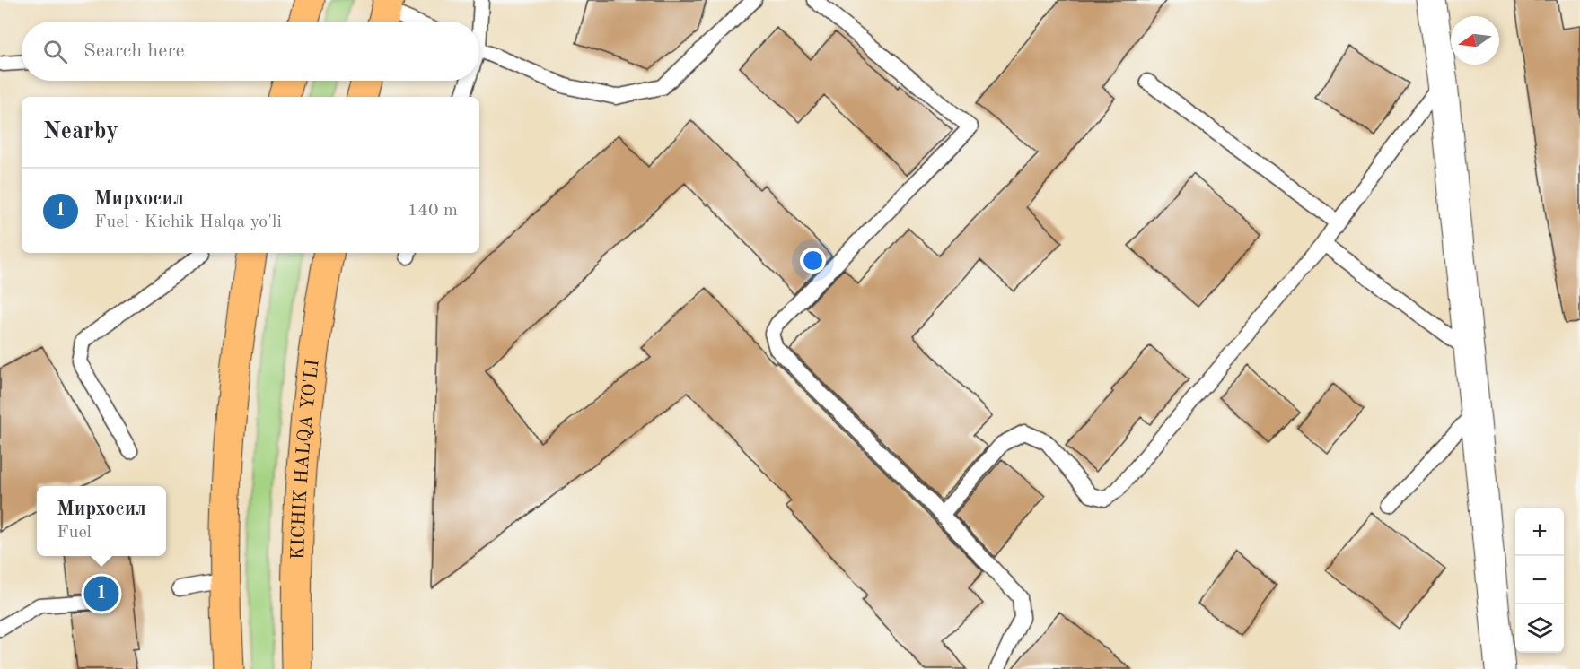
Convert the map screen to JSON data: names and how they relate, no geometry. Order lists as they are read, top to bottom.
{
  "streets": {
    "highway": ["KICHIK HALQA YO'LI"]
  },
  "north": "left",
  "page": {
    "search": "Search here",
    "heading": "Nearby",
    "list": [
      {
        "mark": "1",
        "name": "Мирхосил",
        "note": "Fuel · Kichik Halqa yo'li",
        "value": "140 m"
      }
    ],
    "popup": ["Мирхосил", "Fuel"],
    "map_buttons": ["+", "−"],
    "pins": "1"
  }
}
